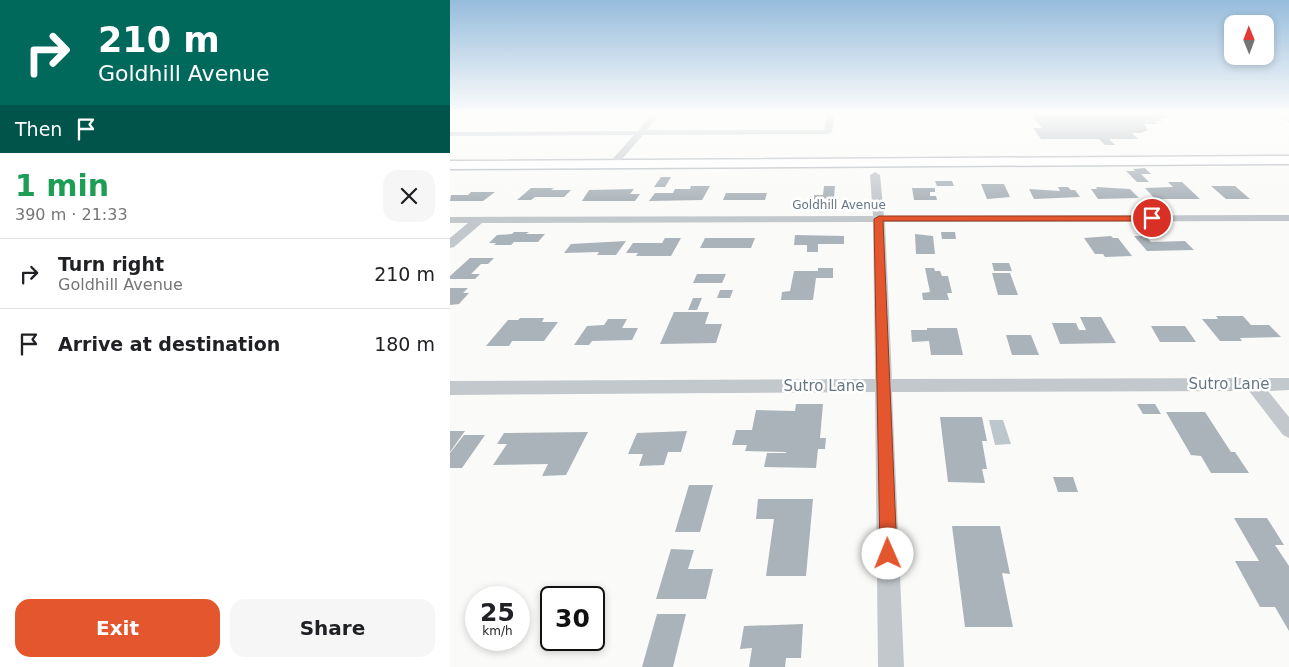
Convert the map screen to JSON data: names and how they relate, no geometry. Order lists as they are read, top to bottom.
{
  "streets": {
    "street": ["Goldhill Avenue", "Sutro Lane"]
  },
  "north": "top",
  "page": {
    "turn": ["210 m", "Goldhill Avenue"],
    "then": "Then",
    "heading": ["1 min", "390 m · 21:33"],
    "list": [
      {
        "name": "Turn right",
        "note": "Goldhill Avenue",
        "value": "210 m"
      },
      {
        "name": "Arrive at destination",
        "value": "180 m"
      }
    ],
    "speed": "25 km/h",
    "limit": "30",
    "buttons": ["Exit", "Share"]
  }
}
